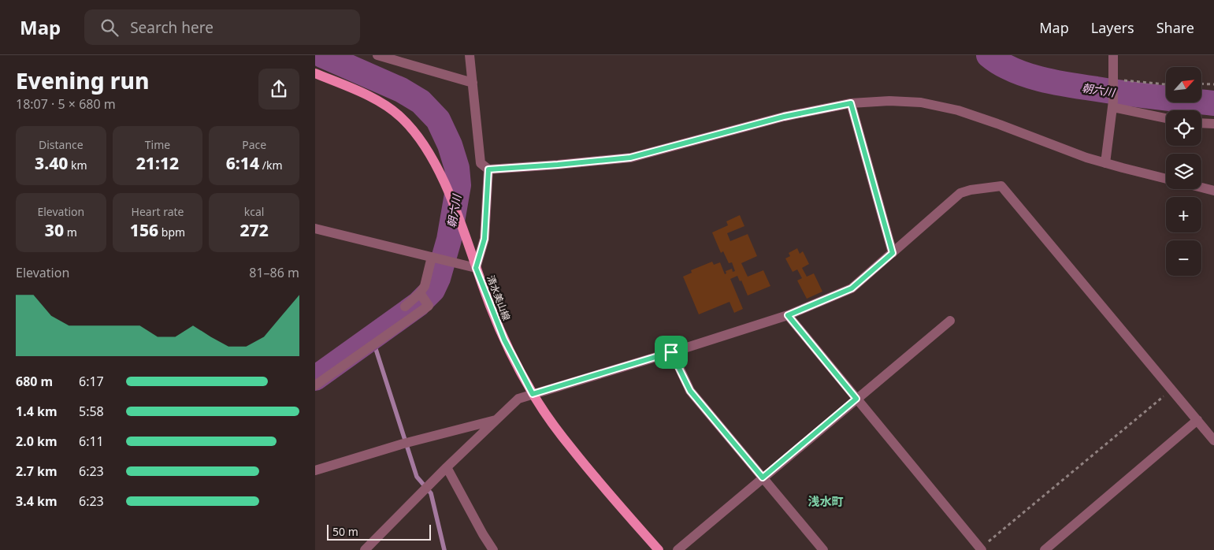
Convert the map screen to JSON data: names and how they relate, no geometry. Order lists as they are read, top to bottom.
{
  "streets": {
    "main road": ["清水美山線"]
  },
  "districts": ["浅水町"],
  "water": ["朝六川"],
  "scale_bar": "50 m",
  "north": "top right",
  "page": {
    "header": "Map",
    "search": "Search here",
    "nav": ["Map", "Layers", "Share"],
    "heading": ["Evening run", "18:07 · 5 × 680 m"],
    "map_buttons": ["+", "−"],
    "stats": [
      ["Distance", "3.40 km"],
      ["Time", "21:12"],
      ["Pace", "6:14 /km"],
      ["Elevation", "30 m"],
      ["Heart rate", "156 bpm"],
      ["kcal", "272"]
    ],
    "chart": ["Elevation", "81–86 m"],
    "list": [
      {
        "name": "680 m",
        "note": "6:17"
      },
      {
        "name": "1.4 km",
        "note": "5:58"
      },
      {
        "name": "2.0 km",
        "note": "6:11"
      },
      {
        "name": "2.7 km",
        "note": "6:23"
      },
      {
        "name": "3.4 km",
        "note": "6:23"
      }
    ],
    "scale": "50 m"
  }
}
